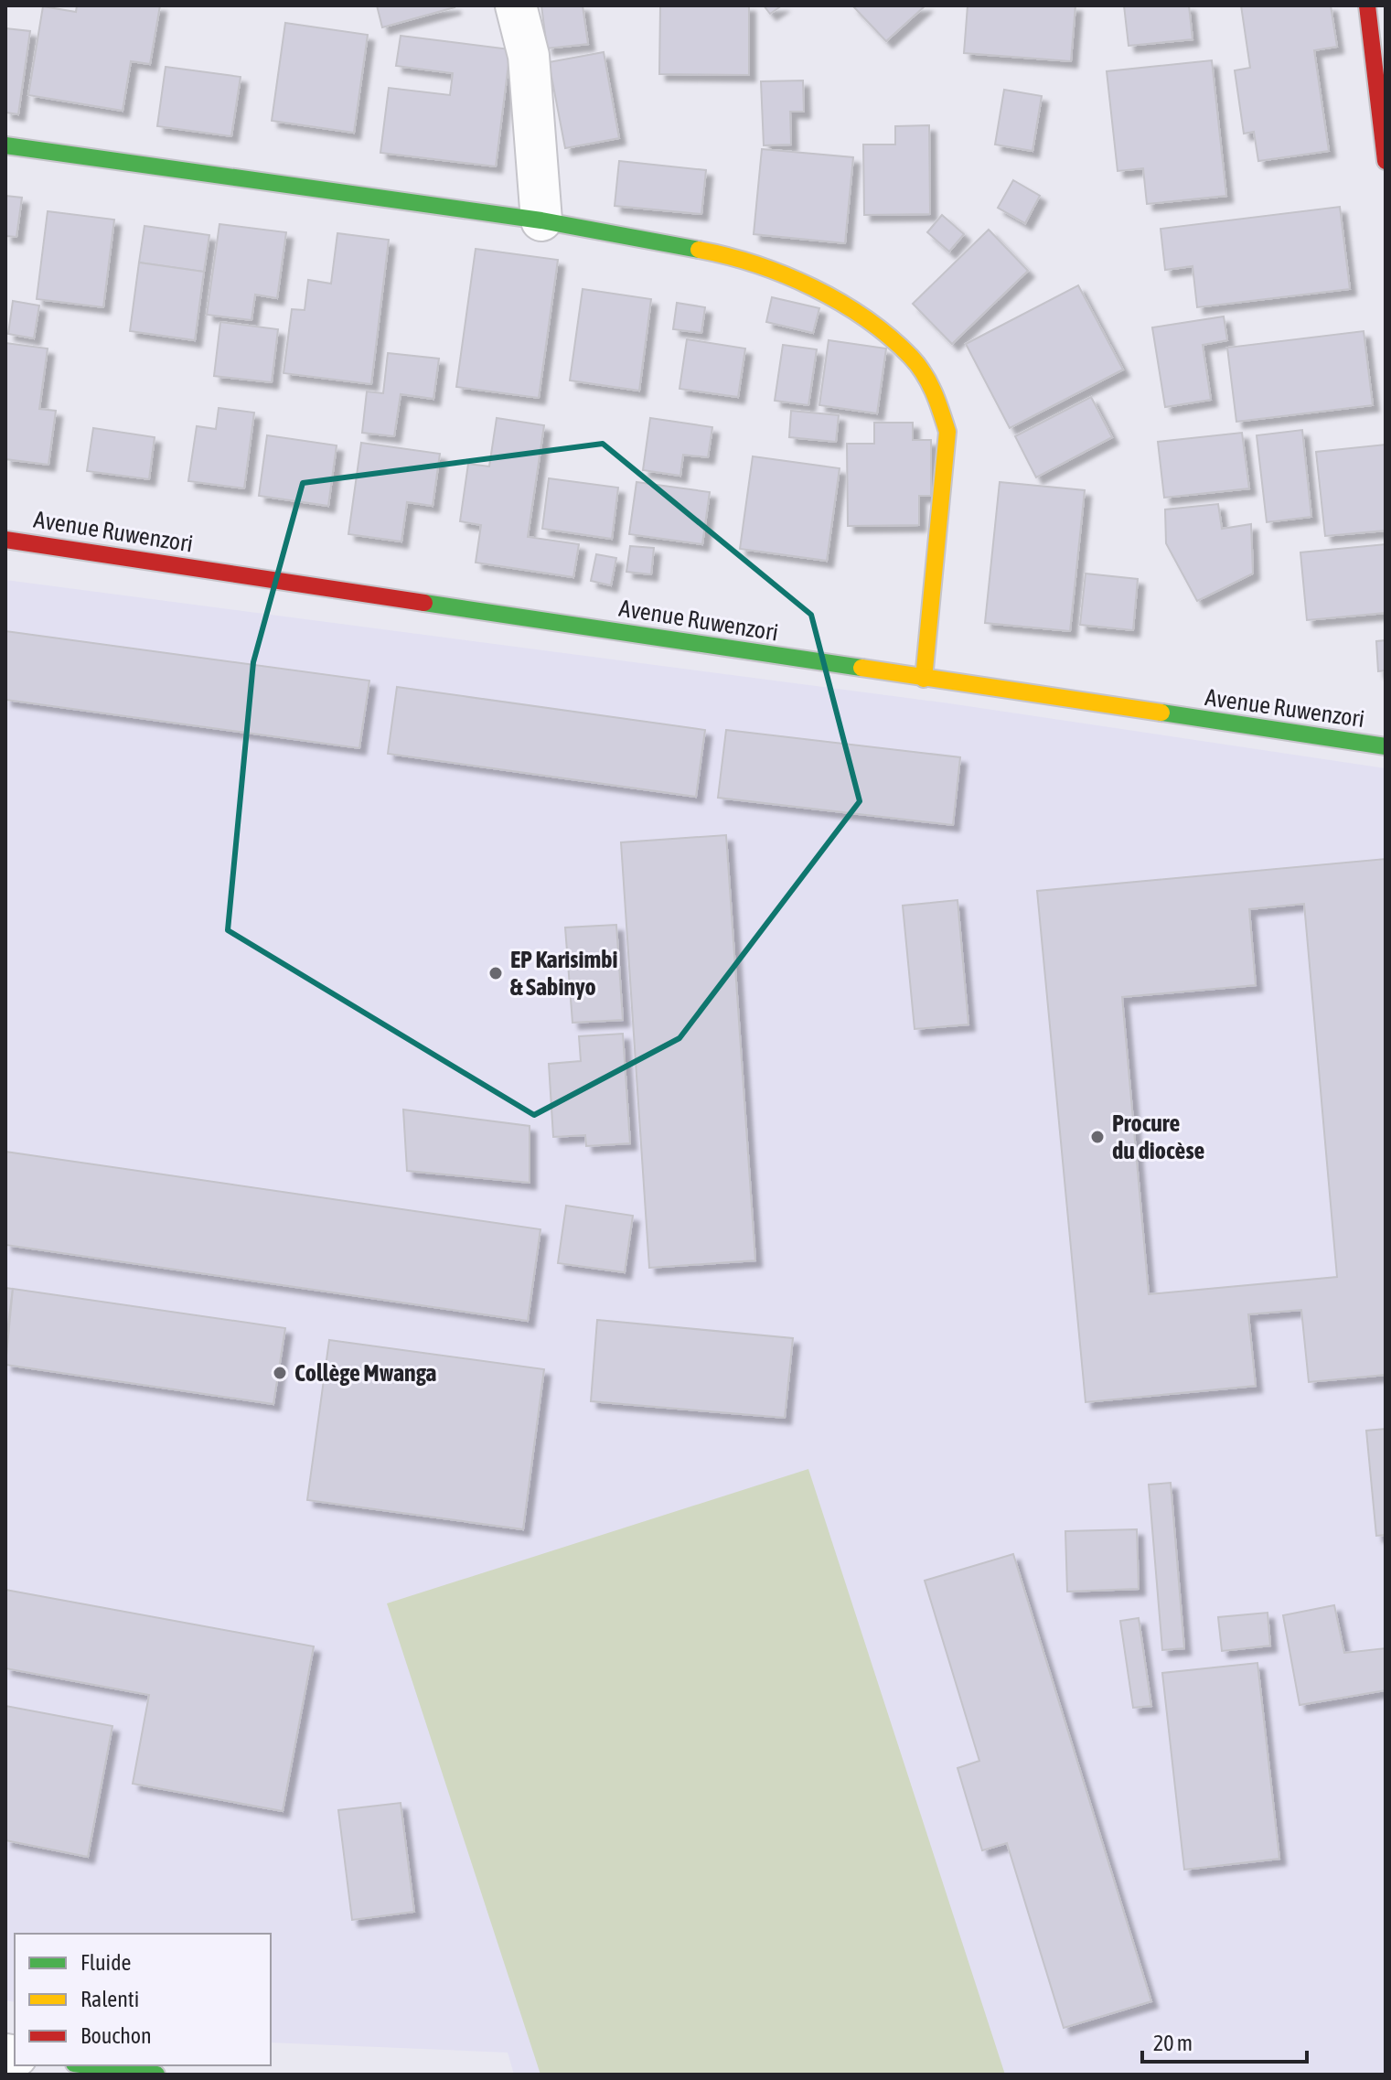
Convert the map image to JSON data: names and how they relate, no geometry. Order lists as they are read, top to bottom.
{
  "streets": {
    "street": ["Avenue Ruwenzori"]
  },
  "places": ["EP Karisimbi & Sabinyo", "Procure du diocèse", "Collège Mwanga"],
  "legend": ["Fluide", "Ralenti", "Bouchon"],
  "scale_bar": "20 m"
}
